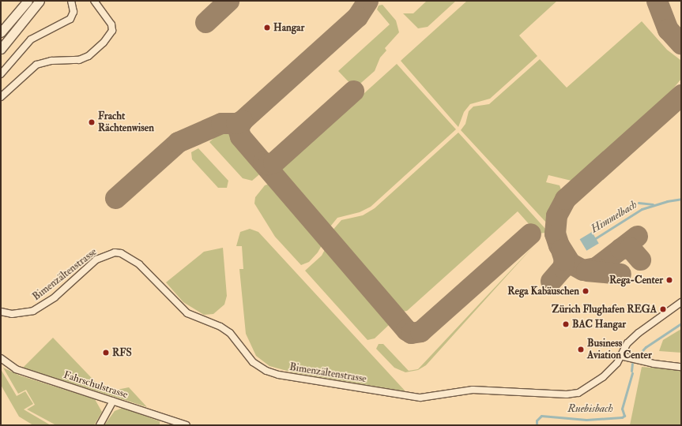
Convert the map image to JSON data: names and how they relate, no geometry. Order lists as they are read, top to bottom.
{
  "streets": {
    "street": ["Bimenzältenstrasse", "Fahrschulstrasse"]
  },
  "water": ["Himmelbach", "Ruebisbach"],
  "places": [
    "Hangar",
    "Fracht Rächtenwisen",
    "Rega-Center",
    "Rega Kabäuschen",
    "Zürich Flughafen REGA",
    "BAC Hangar",
    "Business Aviation Center",
    "RFS"
  ]
}
